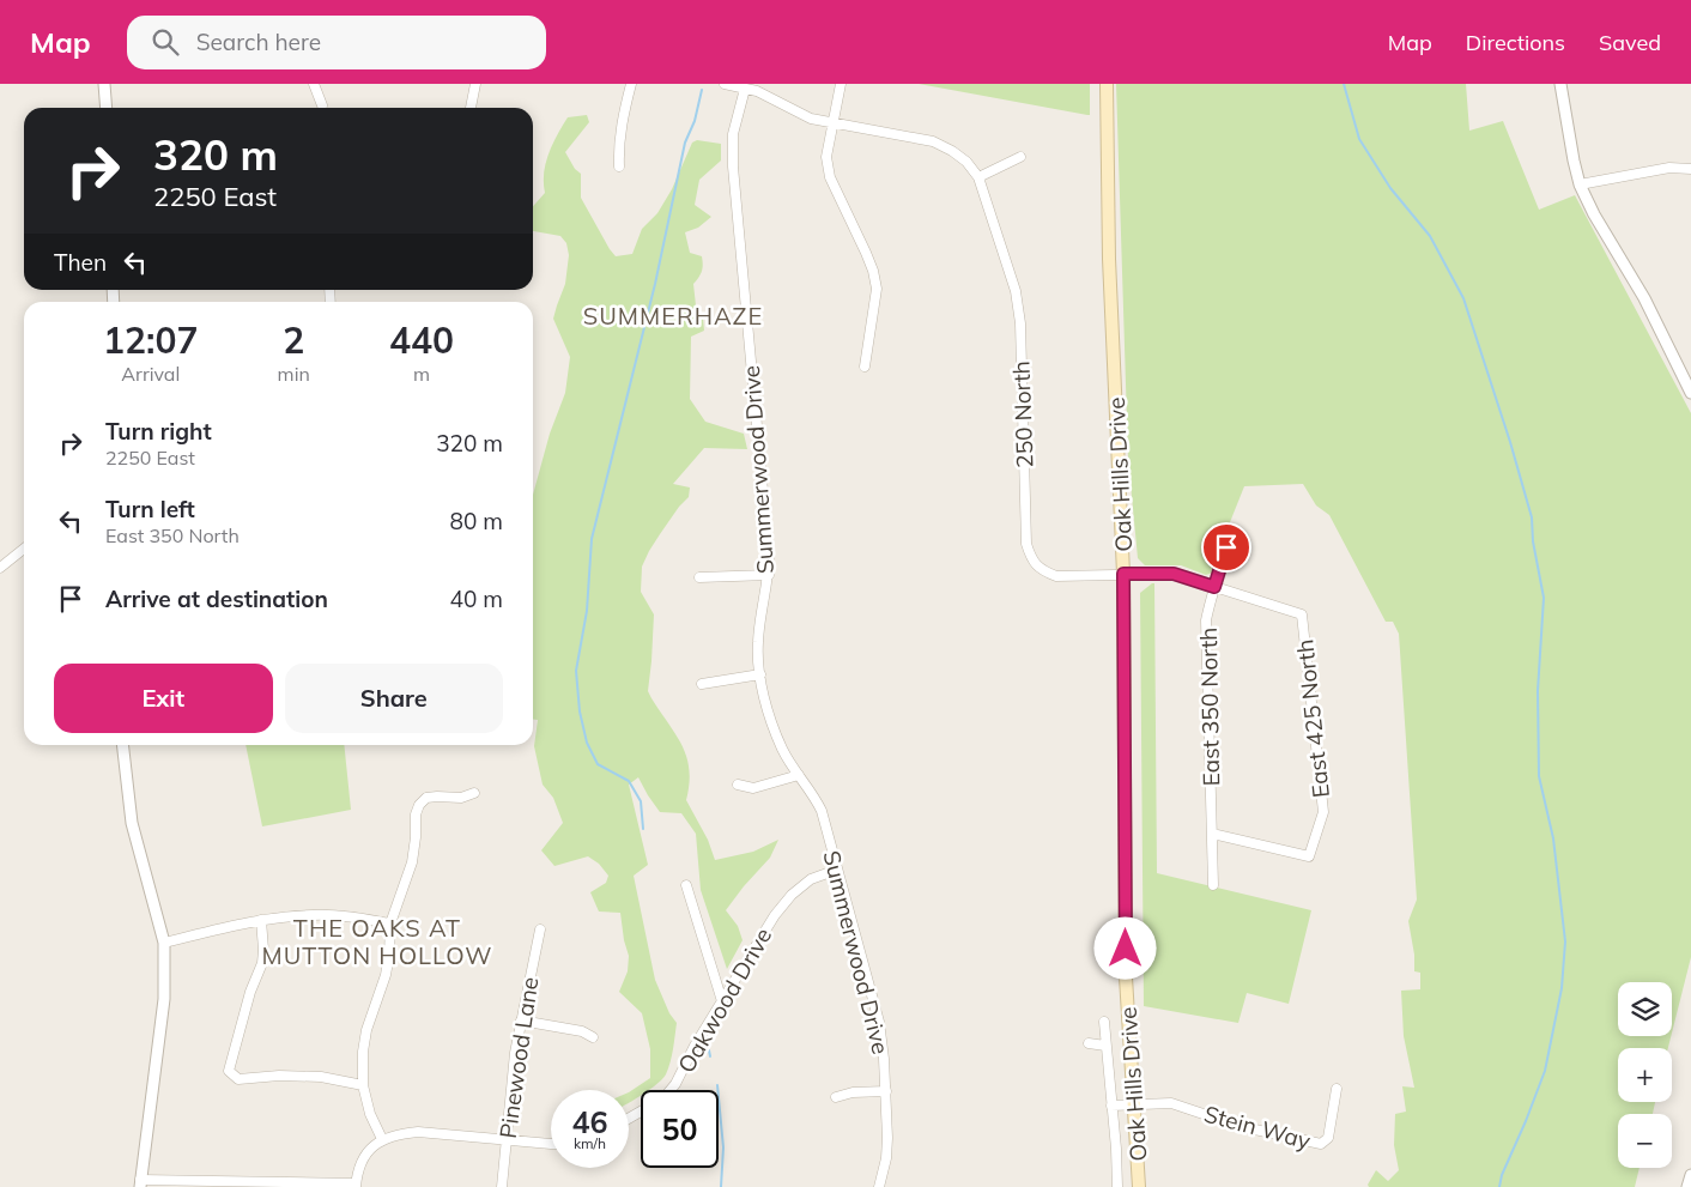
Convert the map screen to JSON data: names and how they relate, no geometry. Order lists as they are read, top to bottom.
{
  "streets": {
    "main road": ["Oak Hills Drive"],
    "street": [
      "250 North",
      "Summerwood Drive",
      "East 350 North",
      "East 425 North",
      "Oakwood Drive",
      "Pinewood Lane",
      "Stein Way"
    ]
  },
  "crossings": [
    ["250 North", "Oak Hills Drive"],
    ["Summerwood Drive", "Oakwood Drive"],
    ["Oak Hills Drive", "Stein Way"],
    ["East 350 North", "East 425 North"]
  ],
  "districts": ["SUMMERHAZE", "THE OAKS AT MUTTON HOLLOW"],
  "page": {
    "header": "Map",
    "search": "Search here",
    "nav": ["Map", "Directions", "Saved"],
    "turn": ["320 m", "2250 East"],
    "then": "Then",
    "eta": [
      "12:07",
      "Arrival",
      "2",
      "min",
      "440",
      "m"
    ],
    "list": [
      {
        "name": "Turn right",
        "note": "2250 East",
        "value": "320 m"
      },
      {
        "name": "Turn left",
        "note": "East 350 North",
        "value": "80 m"
      },
      {
        "name": "Arrive at destination",
        "value": "40 m"
      }
    ],
    "buttons": ["Exit", "Share"],
    "map_buttons": ["+", "−"],
    "speed": "46 km/h",
    "limit": "50"
  }
}
